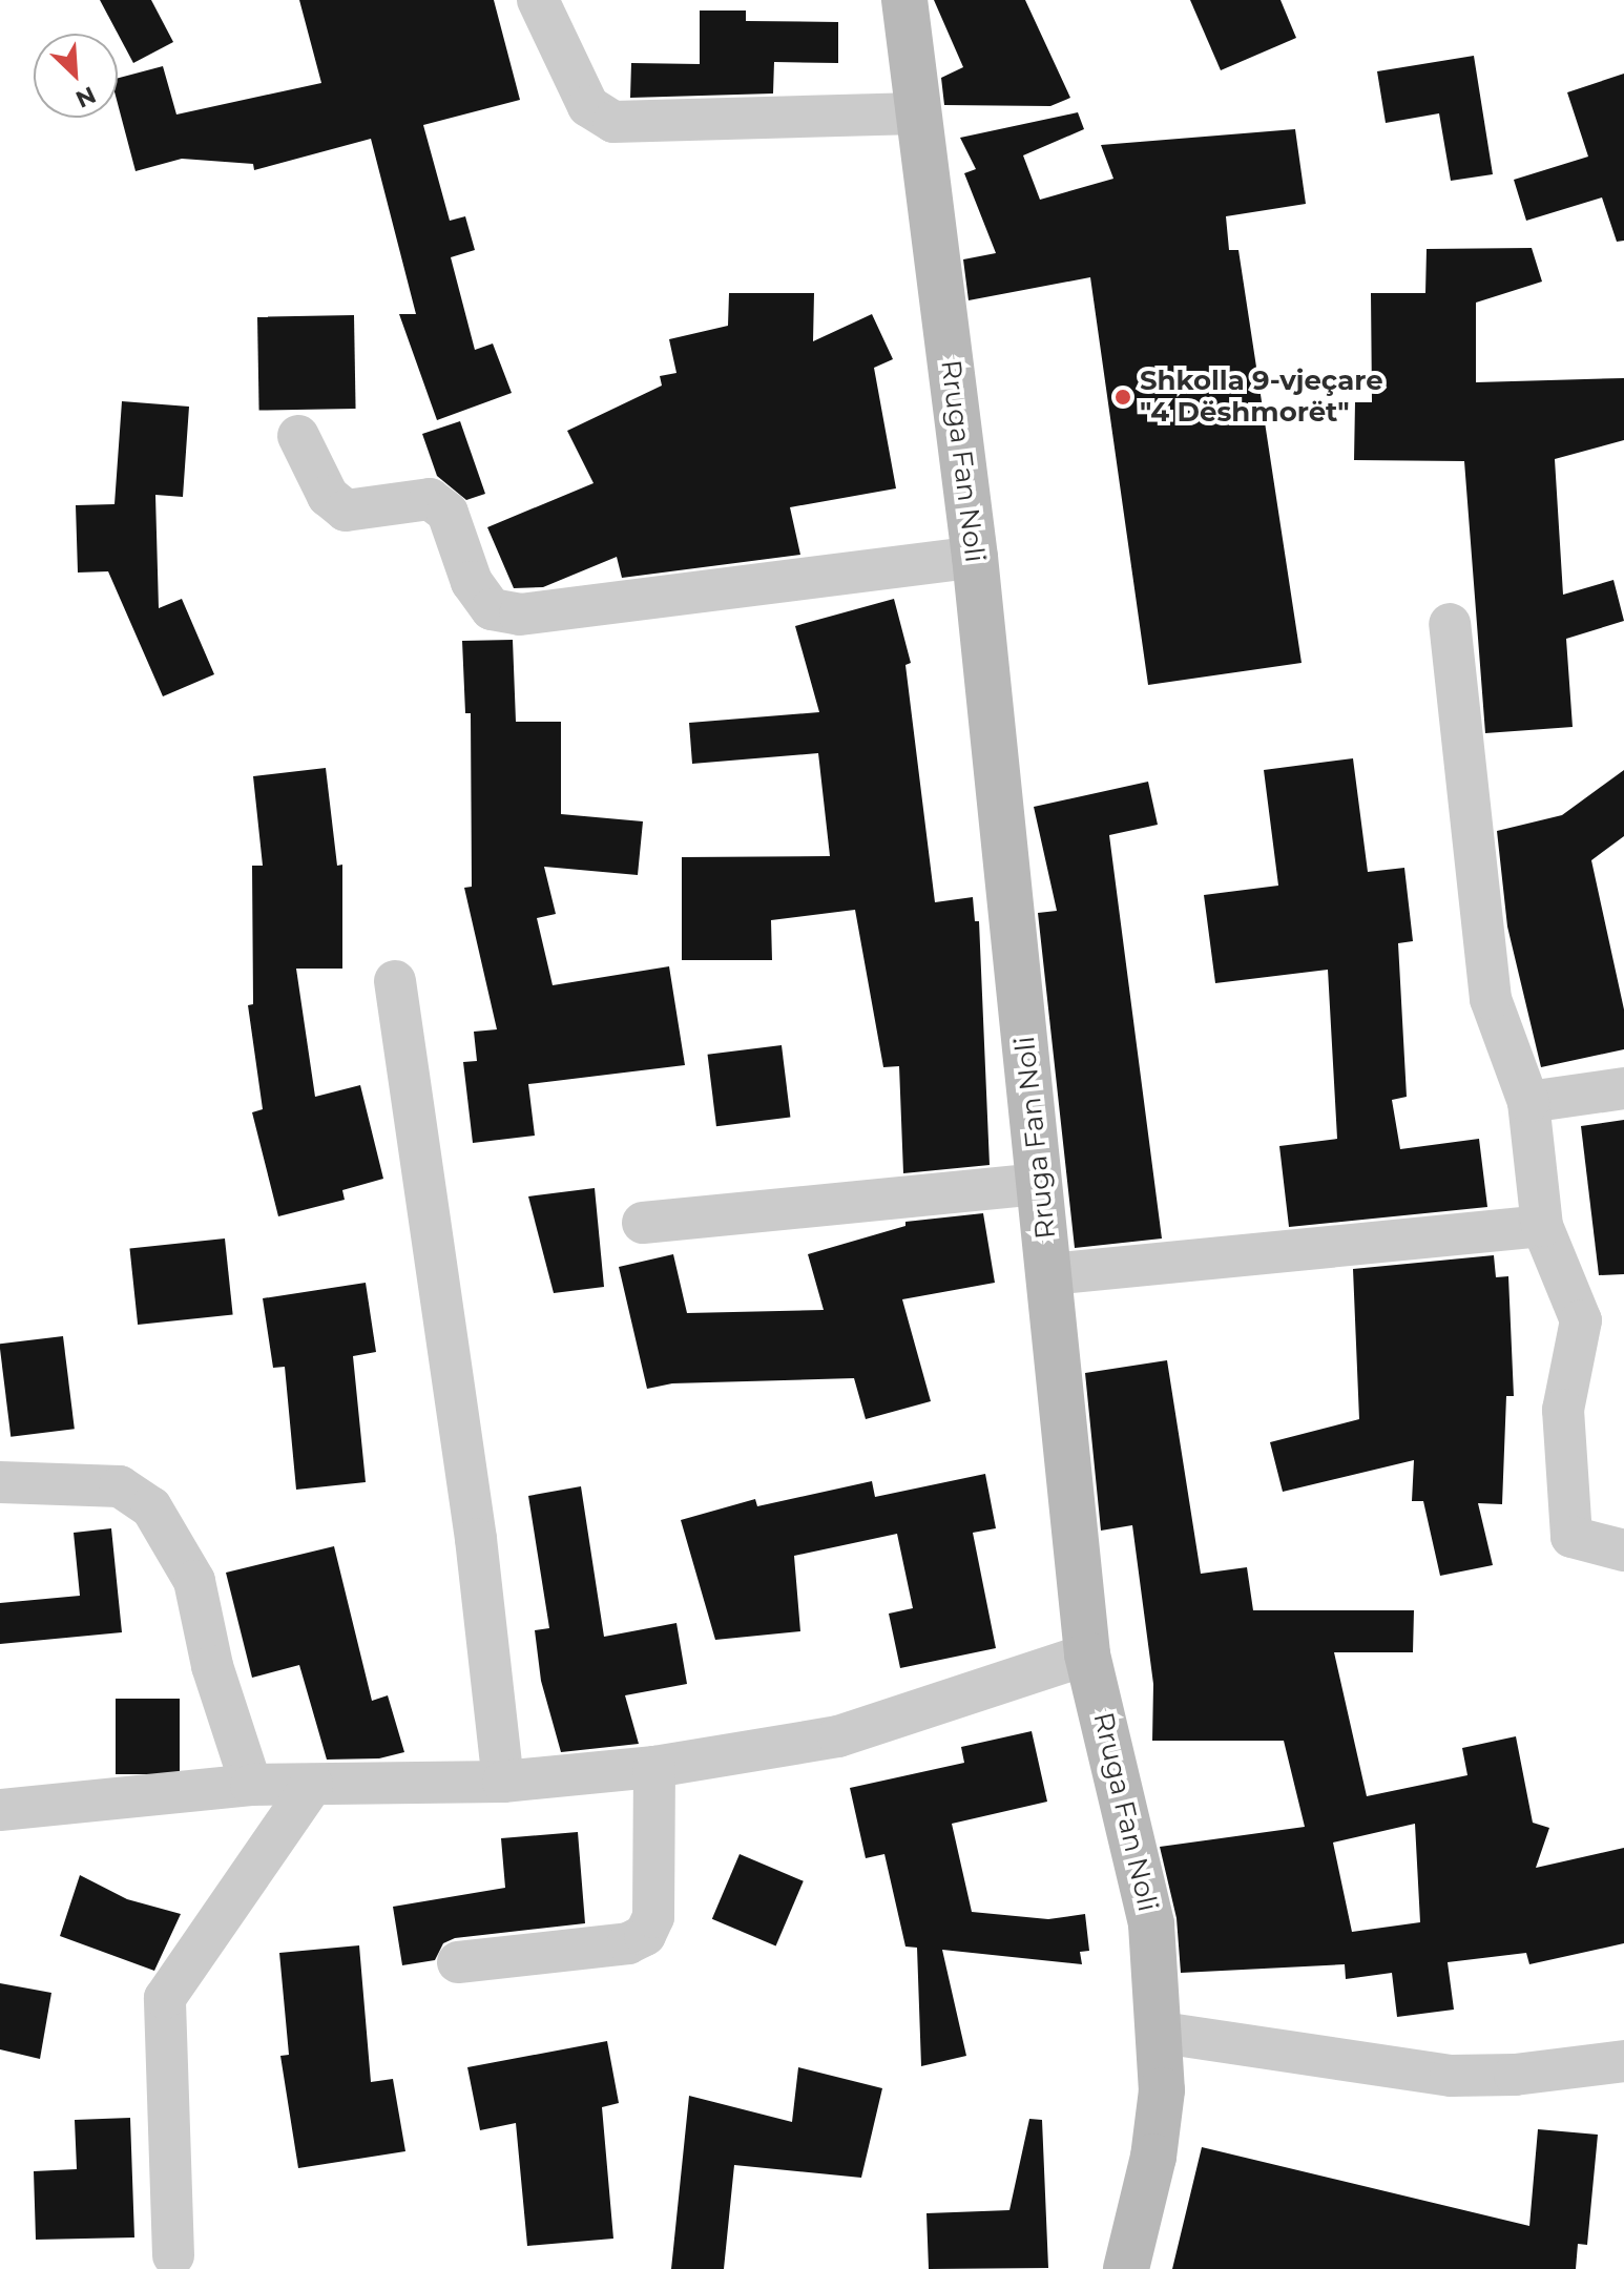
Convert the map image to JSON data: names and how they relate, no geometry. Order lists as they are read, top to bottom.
{
  "streets": {
    "main road": ["Rruga Fan Noli"]
  },
  "places": ["Shkolla 9-vjeçare \"4 Dëshmorët\""],
  "north": "bottom right"
}
